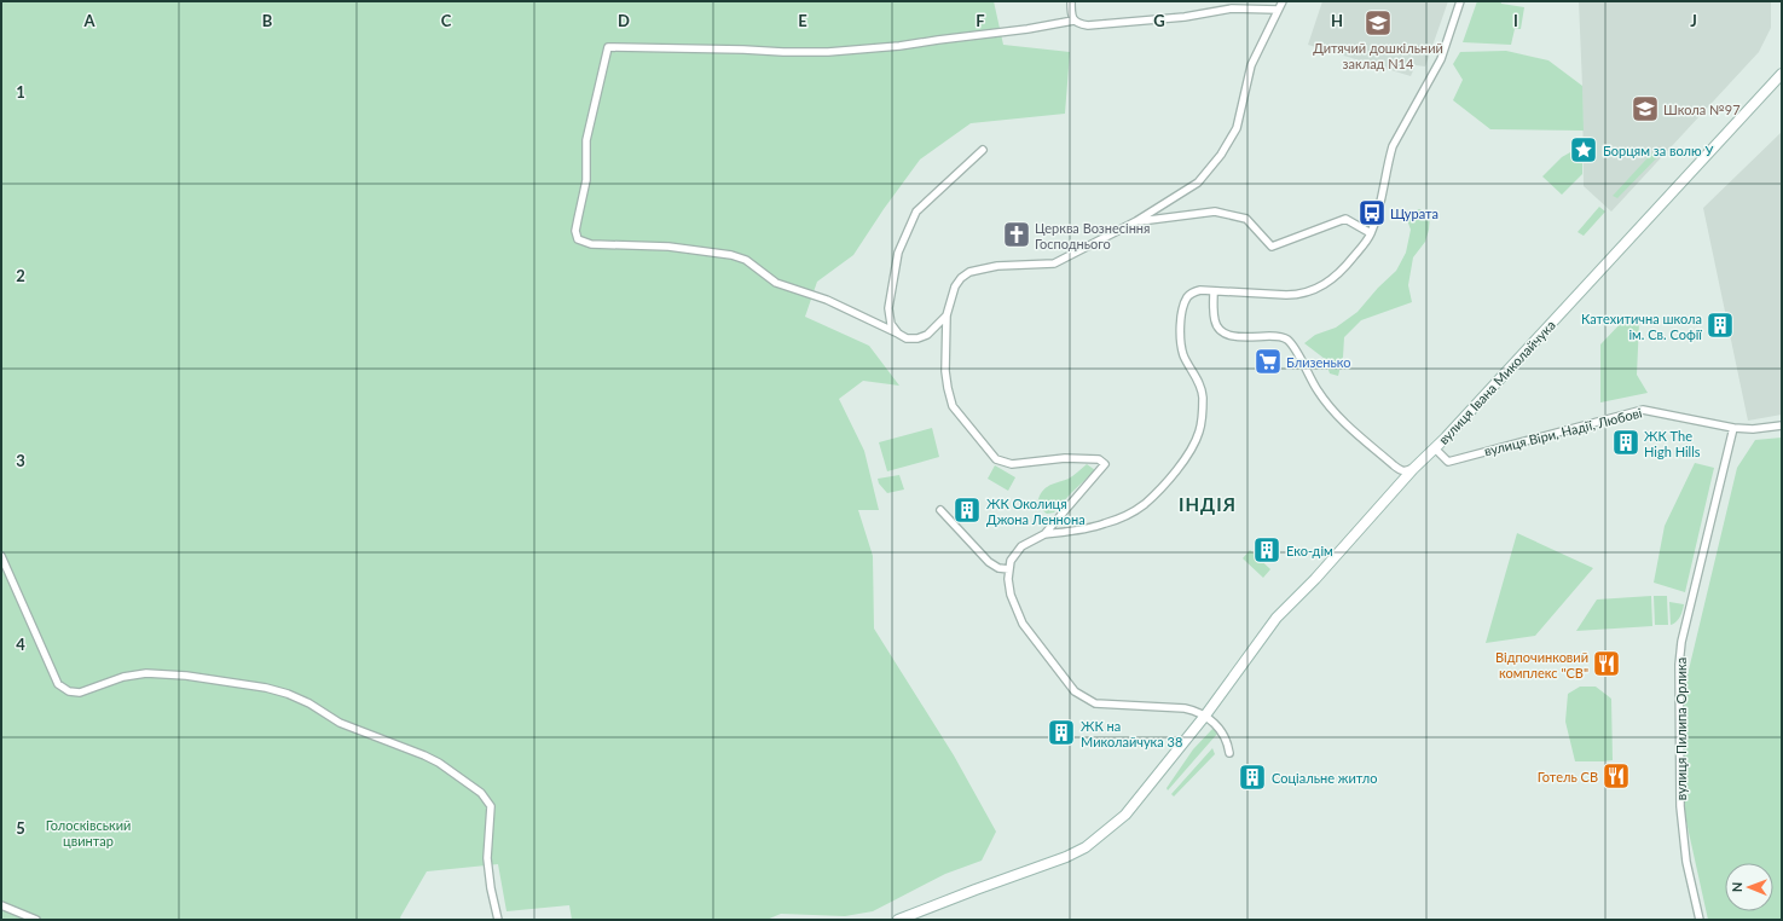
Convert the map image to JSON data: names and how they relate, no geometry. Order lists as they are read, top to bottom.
{
  "streets": {
    "street": ["вулиця Івана Миколайчука", "вулиця Віри, Надії, Любові", "вулиця Пилипа Орлика"]
  },
  "crossings": [
    ["вулиця Івана Миколайчука", "вулиця Віри, Надії, Любові"],
    ["вулиця Віри, Надії, Любові", "вулиця Пилипа Орлика"]
  ],
  "districts": ["ІНДІЯ"],
  "parks": ["Голосківський цвинтар"],
  "places": {
    "school or university": ["Дитячий дошкільний заклад N14", "Школа №97"],
    "place": ["Борцям за волю У"],
    "bus stop": ["Щурата"],
    "church": ["Церква Вознесіння Господнього"],
    "building": [
      "Катехитична школа ім. Св. Софії",
      "ЖК The High Hills",
      "ЖК Околиця Джона Леннона",
      "Еко-дім",
      "ЖК на Миколайчука 38",
      "Соціальне житло"
    ],
    "supermarket": ["Близенько"],
    "restaurant": ["Відпочинковий комплекс \"СВ\"", "Готель СВ"]
  },
  "north": "left",
  "grid": {
    "columns": [
      "A",
      "B",
      "C",
      "D",
      "E",
      "F",
      "G",
      "H",
      "I",
      "J"
    ],
    "rows": [
      "1",
      "2",
      "3",
      "4",
      "5"
    ]
  }
}
